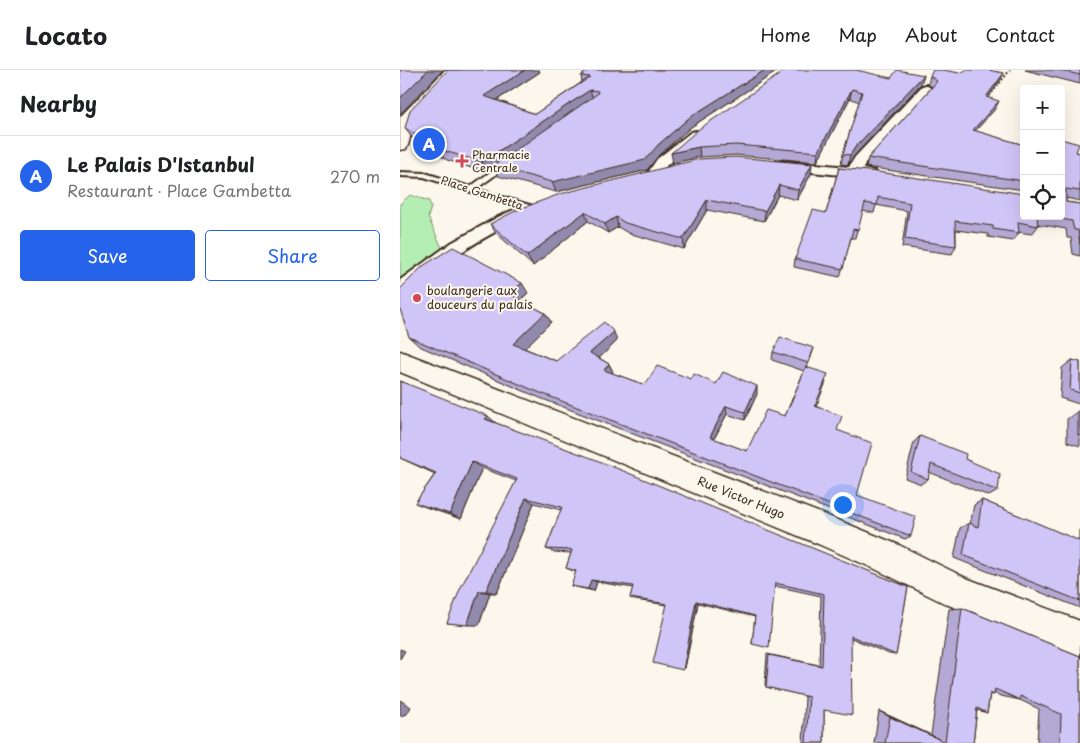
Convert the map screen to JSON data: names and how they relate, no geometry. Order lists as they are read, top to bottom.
{
  "streets": {
    "street": ["Place Gambetta", "Rue Victor Hugo"]
  },
  "places": {
    "health": ["Pharmacie Centrale"],
    "other": ["boulangerie aux douceurs du palais"]
  },
  "page": {
    "header": "Locato",
    "nav": [
      "Home",
      "Map",
      "About",
      "Contact"
    ],
    "heading": "Nearby",
    "map_buttons": ["+", "−"],
    "pins": "A",
    "list": [
      {
        "mark": "A",
        "name": "Le Palais D'Istanbul",
        "note": "Restaurant · Place Gambetta",
        "value": "270 m"
      }
    ],
    "buttons": ["Save", "Share"]
  }
}
